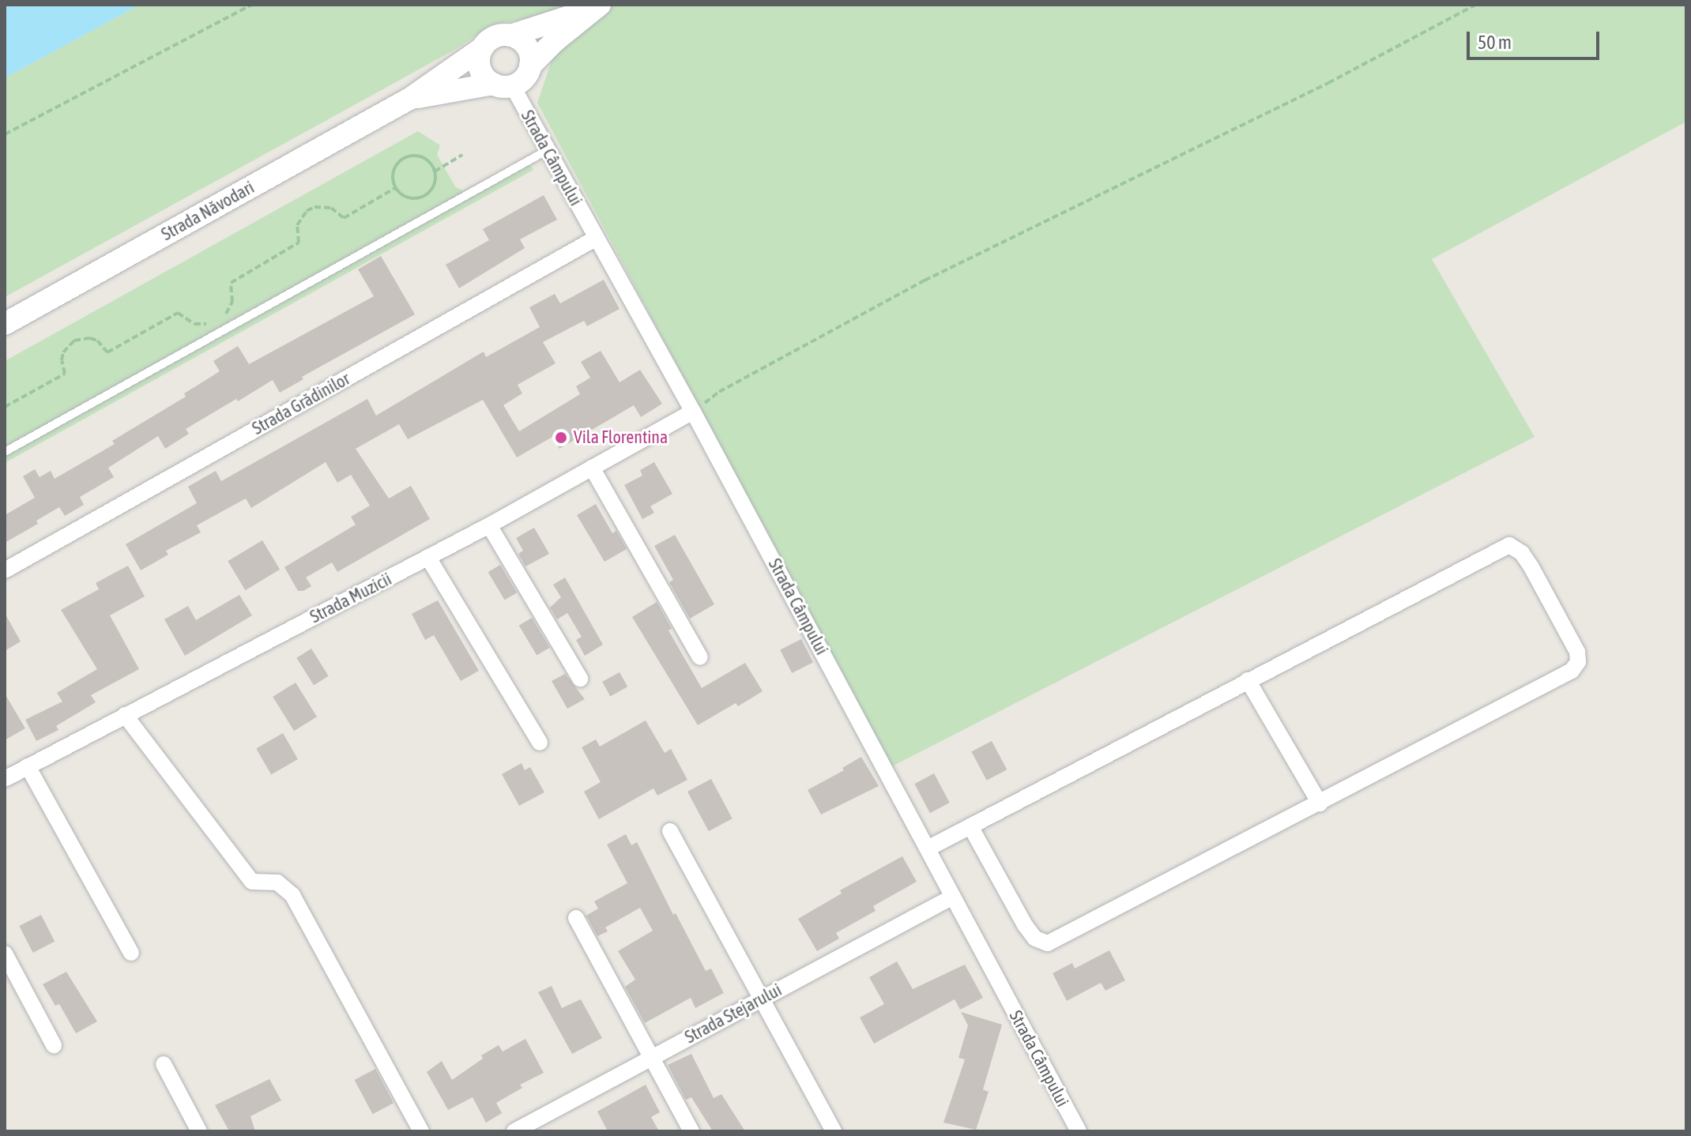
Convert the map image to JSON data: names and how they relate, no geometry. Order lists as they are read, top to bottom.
{
  "streets": {
    "main road": ["Strada Năvodari"],
    "street": [
      "Strada Câmpului",
      "Strada Grădinilor",
      "Strada Muzicii",
      "Strada Stejarului"
    ]
  },
  "crossings": [
    ["Strada Câmpului", "Strada Năvodari"],
    ["Strada Câmpului", "Strada Grădinilor"],
    ["Strada Câmpului", "Strada Muzicii"],
    ["Strada Câmpului", "Strada Stejarului"]
  ],
  "places": ["Vila Florentina"],
  "scale_bar": "50 m"
}
